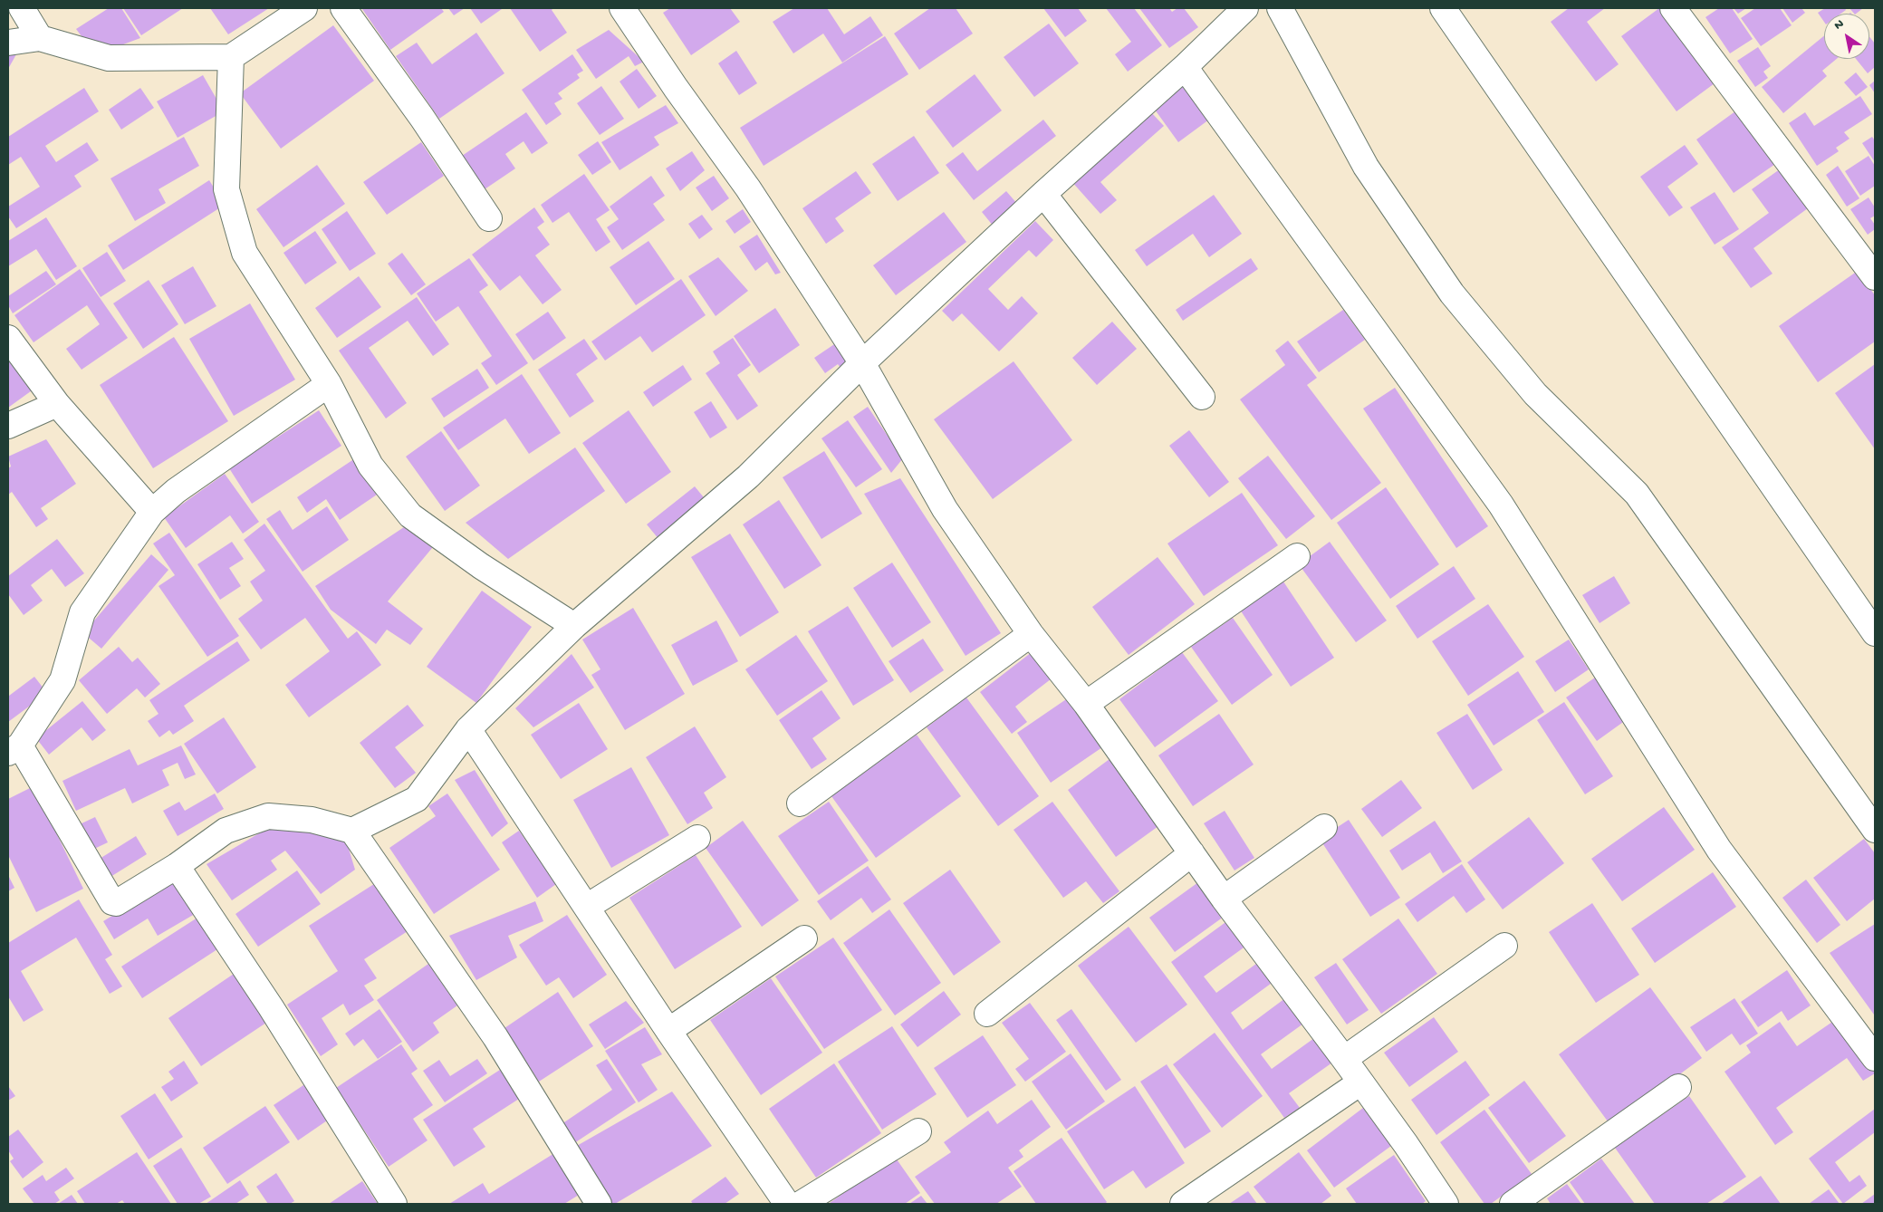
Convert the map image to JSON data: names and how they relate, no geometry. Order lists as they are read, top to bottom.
{
  "north": "top left"
}
